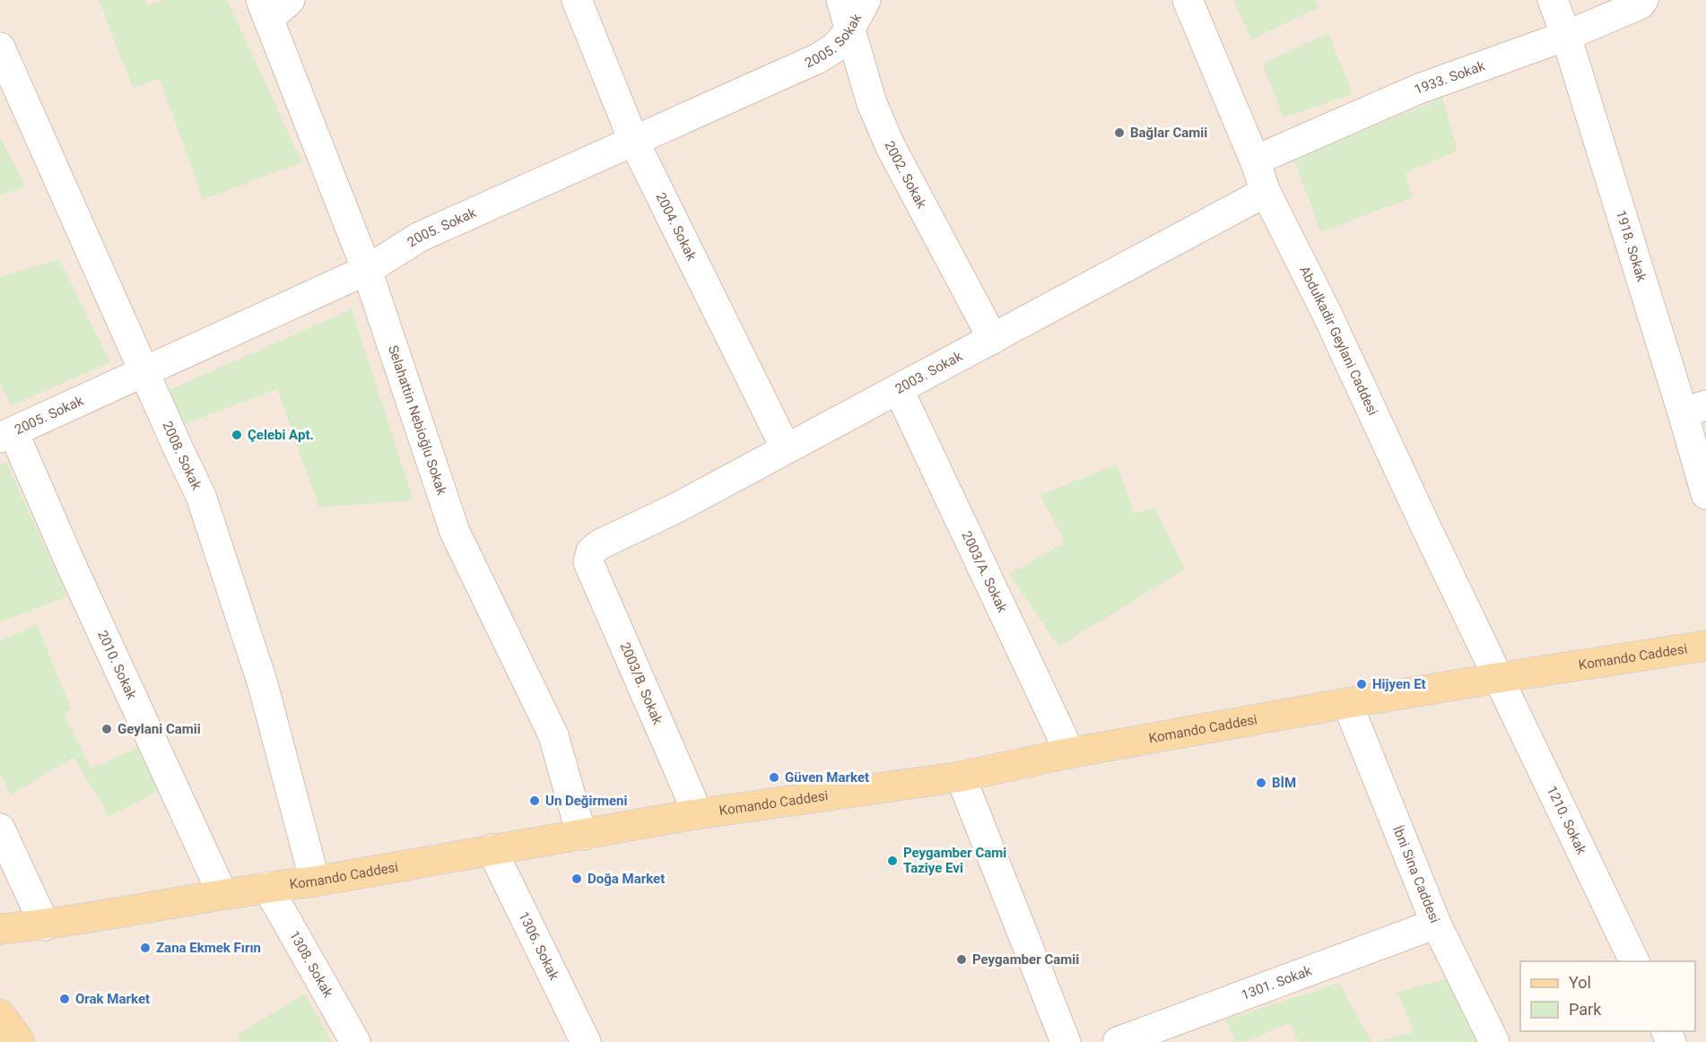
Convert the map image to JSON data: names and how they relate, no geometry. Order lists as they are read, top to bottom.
{
  "streets": {
    "main road": ["Komando Caddesi"],
    "street": [
      "2005. Sokak",
      "1933. Sokak",
      "2002. Sokak",
      "2004. Sokak",
      "1918. Sokak",
      "Abdulkadir Geylani Caddesi",
      "2003. Sokak",
      "Selahattin Nebioğlu Sokak",
      "2008. Sokak",
      "2003/A. Sokak",
      "2010. Sokak",
      "2003/B. Sokak",
      "1210. Sokak",
      "İbni Sina Caddesi",
      "1306. Sokak",
      "1308. Sokak",
      "1301. Sokak"
    ]
  },
  "crossings": [
    ["2005. Sokak", "2002. Sokak"],
    ["2005. Sokak", "2004. Sokak"],
    ["2005. Sokak", "Selahattin Nebioğlu Sokak"],
    ["2005. Sokak", "2008. Sokak"],
    ["2005. Sokak", "2010. Sokak"],
    ["1933. Sokak", "1918. Sokak"],
    ["1933. Sokak", "Abdulkadir Geylani Caddesi"],
    ["2002. Sokak", "2003. Sokak"],
    ["2004. Sokak", "2003. Sokak"],
    ["Abdulkadir Geylani Caddesi", "2003. Sokak"],
    ["Abdulkadir Geylani Caddesi", "Komando Caddesi"],
    ["Abdulkadir Geylani Caddesi", "1210. Sokak"],
    ["2003. Sokak", "2003/A. Sokak"],
    ["2003. Sokak", "2003/B. Sokak"],
    ["Selahattin Nebioğlu Sokak", "Komando Caddesi"],
    ["2008. Sokak", "Komando Caddesi"],
    ["2003/A. Sokak", "Komando Caddesi"],
    ["Komando Caddesi", "2010. Sokak"],
    ["Komando Caddesi", "2003/B. Sokak"],
    ["Komando Caddesi", "1210. Sokak"],
    ["Komando Caddesi", "İbni Sina Caddesi"],
    ["Komando Caddesi", "1306. Sokak"],
    ["Komando Caddesi", "1308. Sokak"],
    ["İbni Sina Caddesi", "1301. Sokak"]
  ],
  "places": [
    "Bağlar Camii",
    "Çelebi Apt.",
    "Hijyen Et",
    "Geylani Camii",
    "Güven Market",
    "BİM",
    "Un Değirmeni",
    "Peygamber Cami Taziye Evi",
    "Doğa Market",
    "Zana Ekmek Fırın",
    "Peygamber Camii",
    "Orak Market"
  ],
  "legend": ["Yol", "Park"]
}
